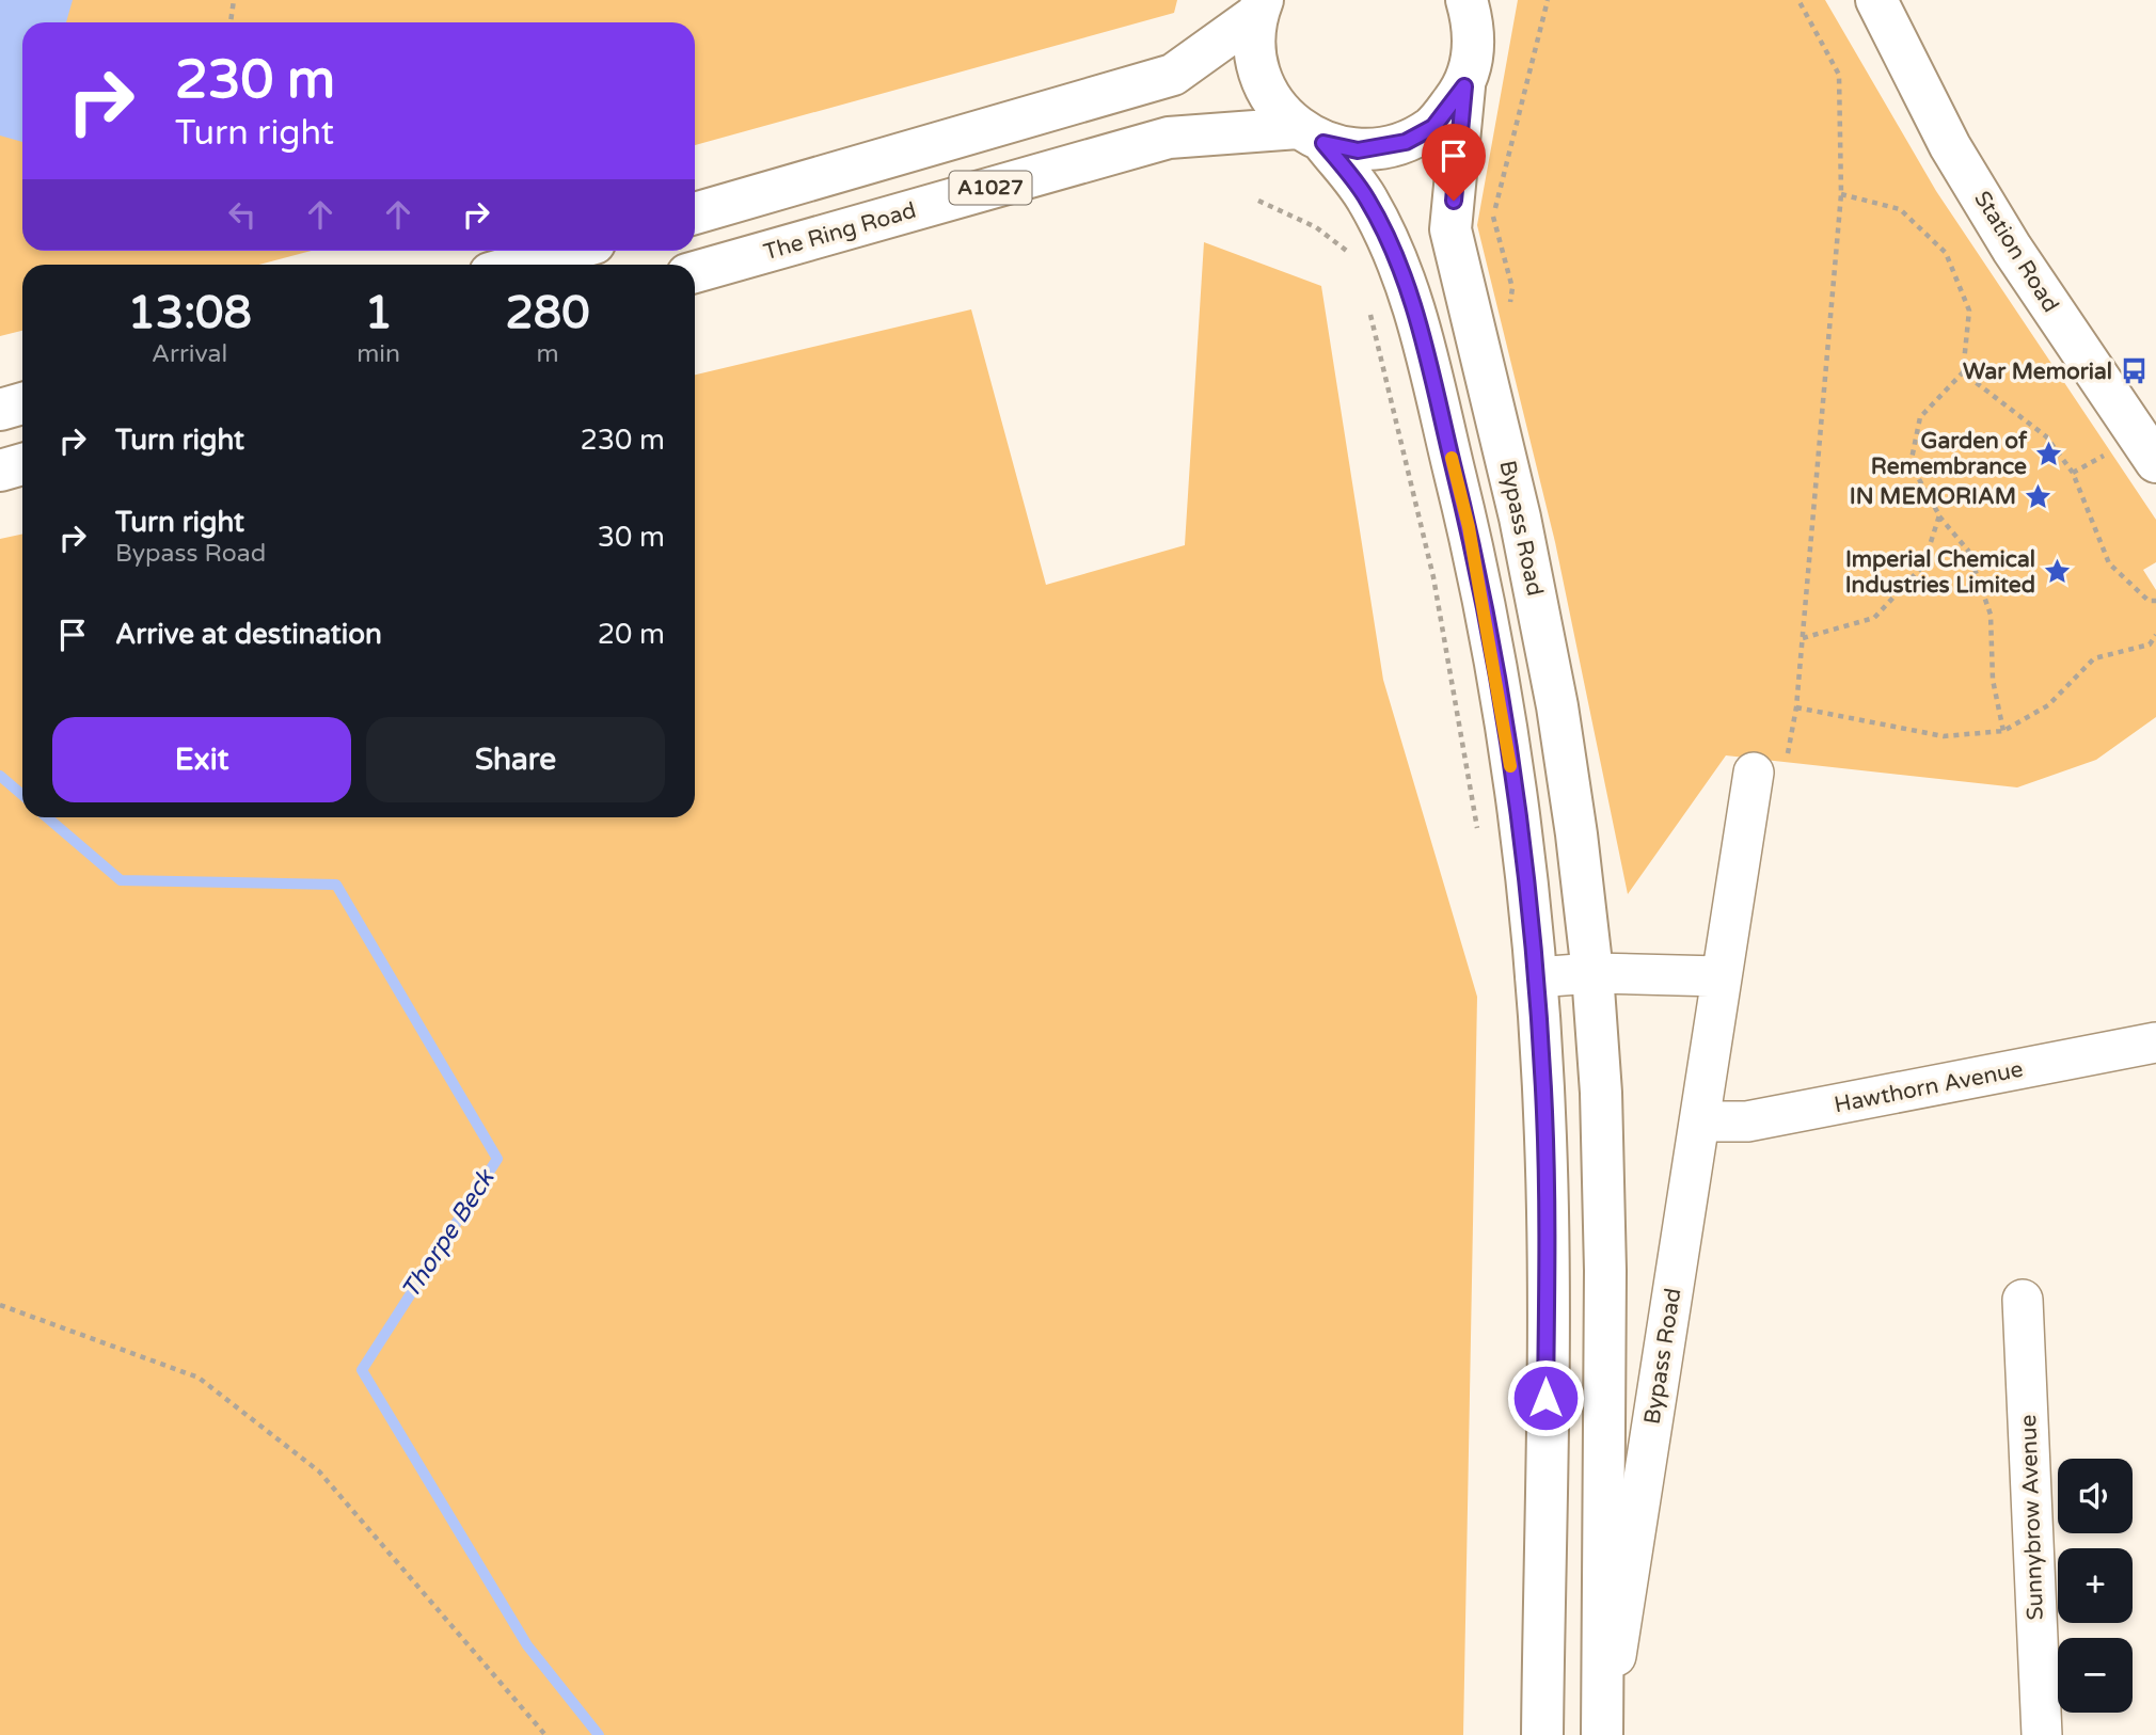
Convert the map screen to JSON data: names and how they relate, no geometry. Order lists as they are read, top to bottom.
{
  "streets": {
    "main road": [
      "A1027",
      "The Ring Road",
      "Station Road",
      "Bypass Road"
    ],
    "street": ["Hawthorn Avenue", "Sunnybrow Avenue"]
  },
  "crossings": [
    ["A1027", "The Ring Road"],
    ["A1027", "Bypass Road"],
    ["Bypass Road", "Hawthorn Avenue"]
  ],
  "water": ["Thorpe Beck"],
  "places": {
    "bus stop": ["War Memorial"],
    "place": ["Garden of Remembrance", "IN MEMORIAM", "Imperial Chemical Industries Limited"]
  },
  "page": {
    "turn": ["230 m", "Turn right"],
    "eta": [
      "13:08",
      "Arrival",
      "1",
      "min",
      "280",
      "m"
    ],
    "list": [
      {
        "name": "Turn right",
        "value": "230 m"
      },
      {
        "name": "Turn right",
        "note": "Bypass Road",
        "value": "30 m"
      },
      {
        "name": "Arrive at destination",
        "value": "20 m"
      }
    ],
    "buttons": ["Exit", "Share"],
    "map_buttons": ["+", "−"]
  }
}
